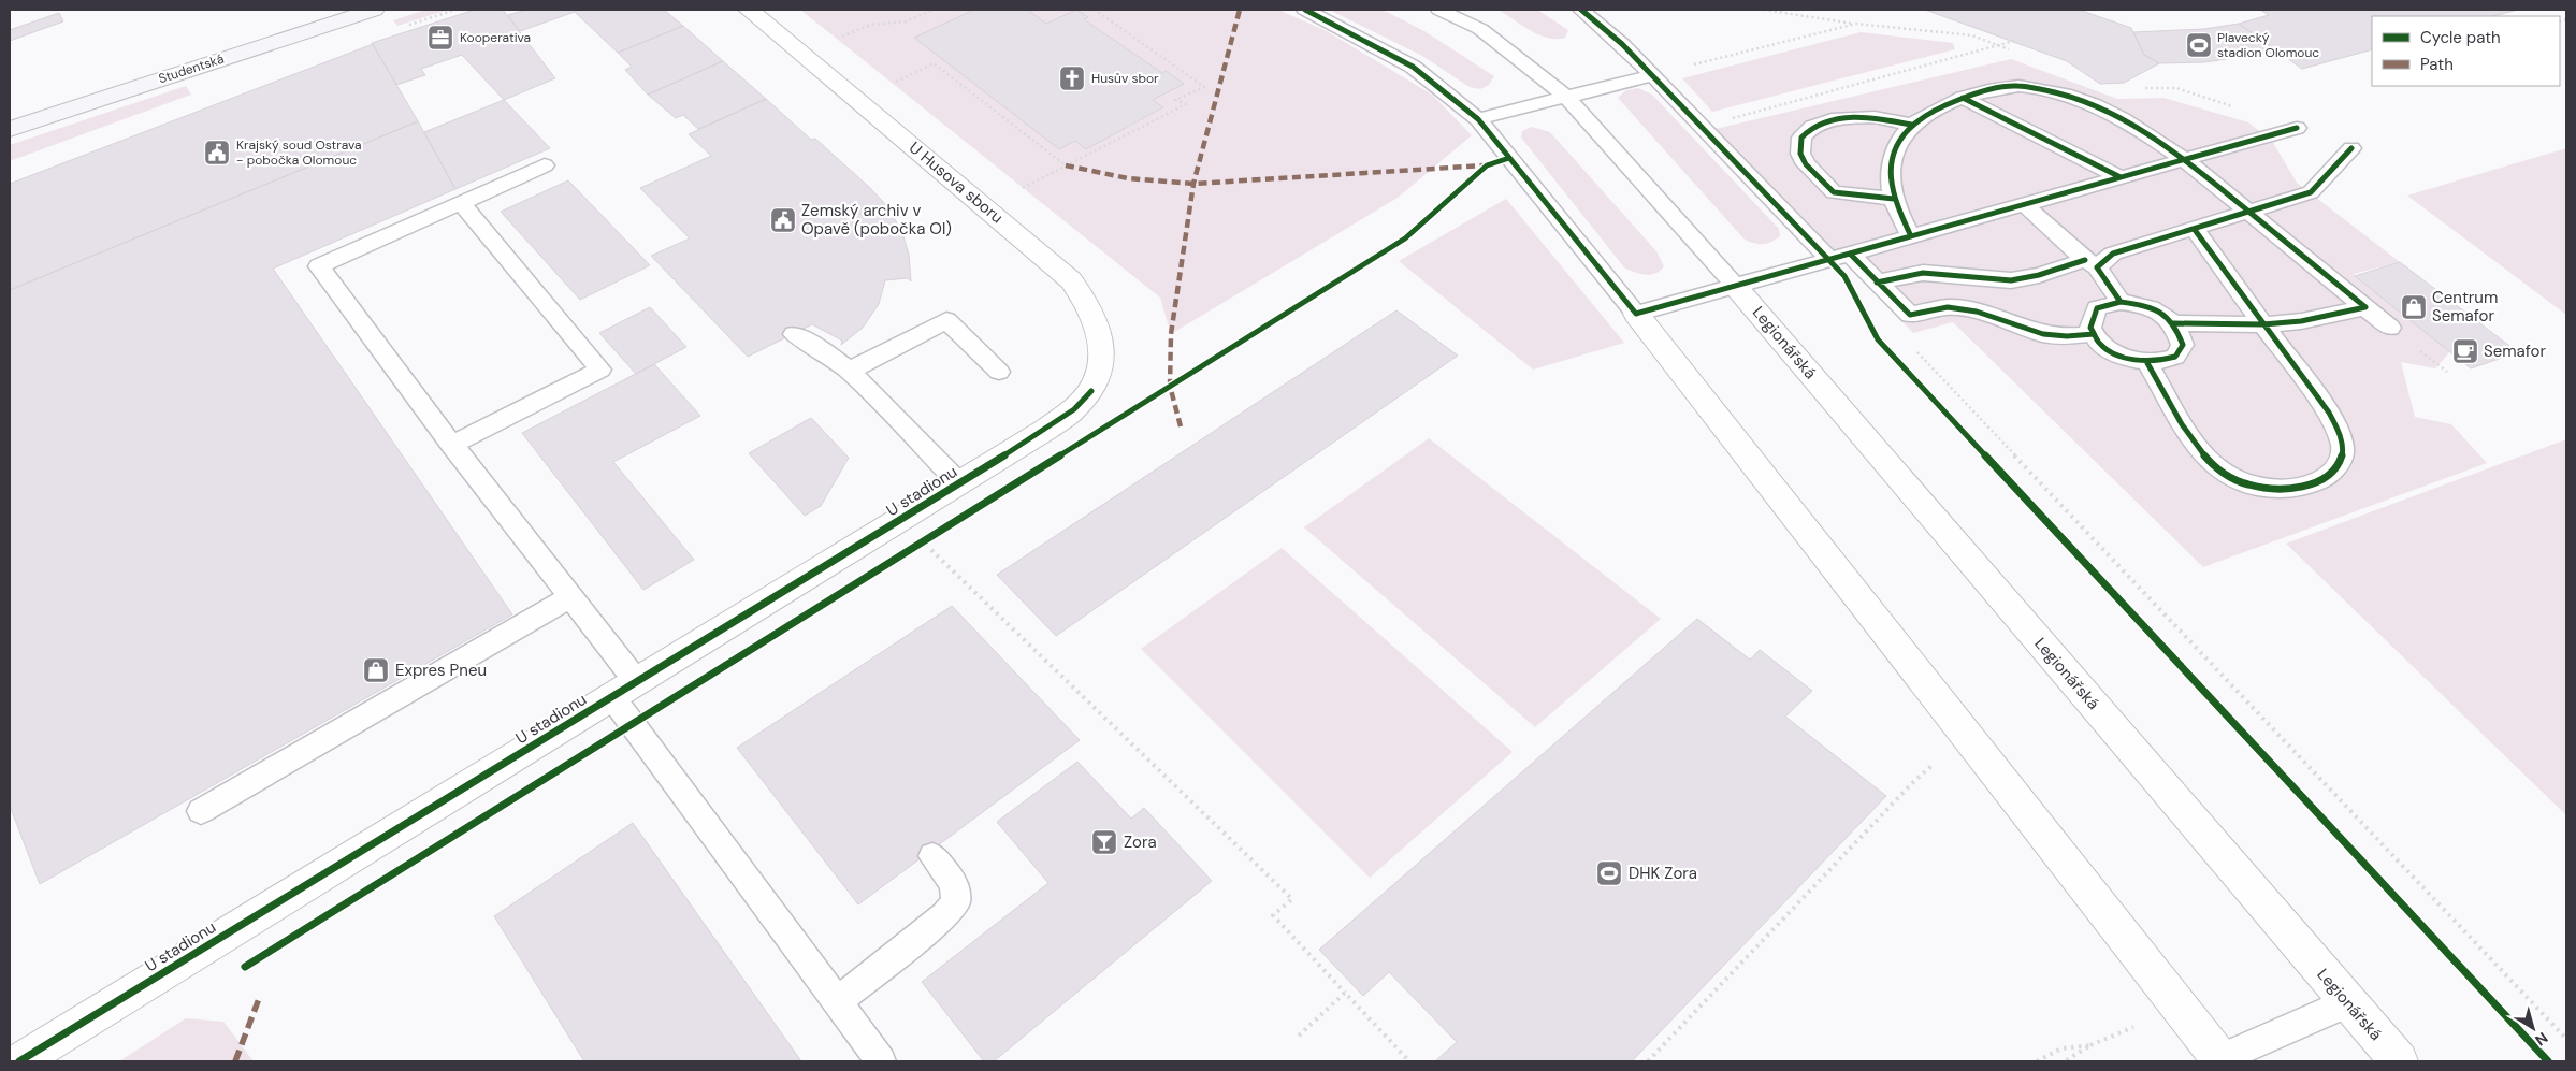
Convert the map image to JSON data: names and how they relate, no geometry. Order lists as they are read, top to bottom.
{
  "streets": {
    "main road": ["Studentská"],
    "street": ["U Husova sboru", "Legionářská", "U stadionu"]
  },
  "crossings": [
    ["U Husova sboru", "U stadionu"]
  ],
  "places": {
    "office": ["Kooperativa"],
    "sports": ["Plavecký stadion Olomouc", "DHK Zora"],
    "church": ["Husův sbor"],
    "public building": ["Krajský soud Ostrava - pobočka Olomouc", "Zemský archiv v Opavě (pobočka Ol)"],
    "shop": ["Centrum Semafor", "Expres Pneu"],
    "cafe": ["Semafor"],
    "bar": ["Zora"]
  },
  "legend": ["Cycle path", "Path"],
  "north": "bottom right"
}
